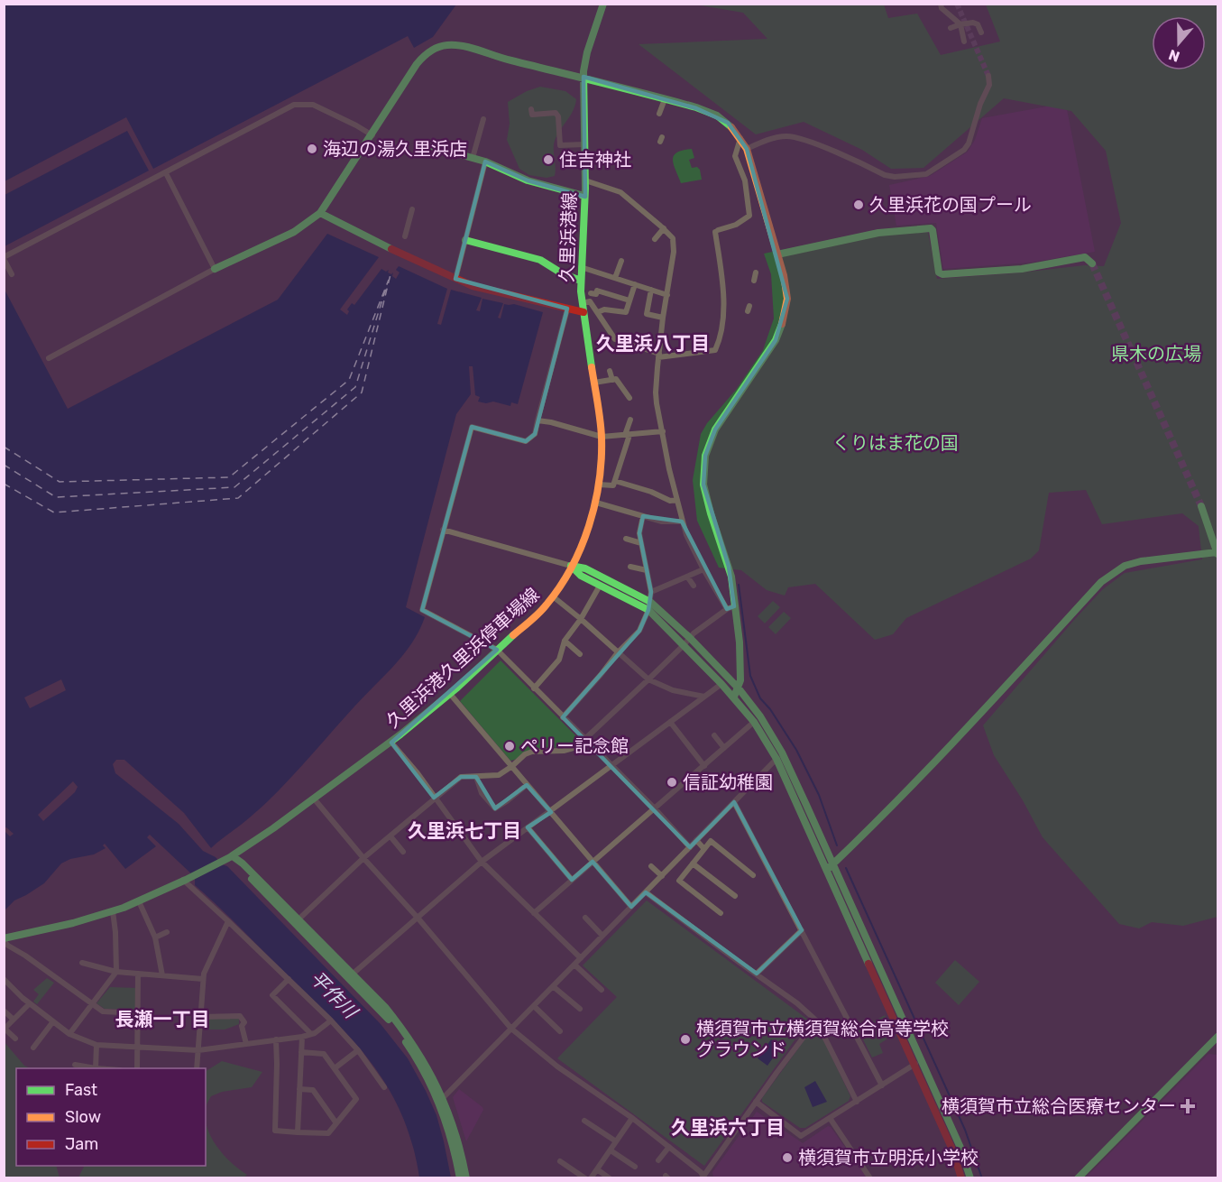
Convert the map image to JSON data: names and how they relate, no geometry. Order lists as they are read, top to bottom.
{
  "streets": {
    "street": ["久里浜港線", "久里浜港久里浜停車場線"]
  },
  "crossings": [
    ["久里浜港線", "久里浜港久里浜停車場線"]
  ],
  "districts": [
    "久里浜八丁目",
    "久里浜七丁目",
    "長瀬一丁目",
    "久里浜六丁目"
  ],
  "water": ["平作川"],
  "parks": ["県木の広場", "くりはま花の国"],
  "places": {
    "other": [
      "海辺の湯久里浜店",
      "住吉神社",
      "久里浜花の国プール",
      "ペリー記念館",
      "信証幼稚園",
      "横須賀市立横須賀総合高等学校 グラウンド",
      "横須賀市立明浜小学校"
    ],
    "health": ["横須賀市立総合医療センター"]
  },
  "legend": ["Fast", "Slow", "Jam"],
  "north": "bottom"
}
